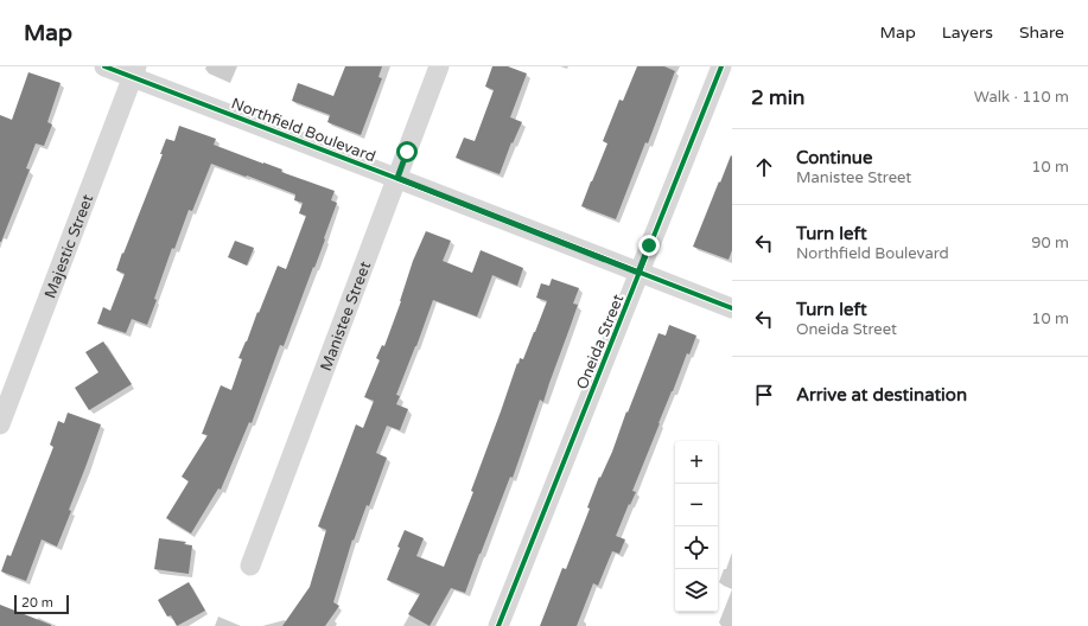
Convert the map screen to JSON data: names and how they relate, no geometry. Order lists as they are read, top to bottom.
{
  "streets": {
    "street": [
      "Northfield Boulevard",
      "Majestic Street",
      "Manistee Street",
      "Oneida Street"
    ]
  },
  "crossings": [
    ["Northfield Boulevard", "Majestic Street"],
    ["Northfield Boulevard", "Manistee Street"],
    ["Northfield Boulevard", "Oneida Street"]
  ],
  "scale_bar": "20 m",
  "page": {
    "header": "Map",
    "nav": ["Map", "Layers", "Share"],
    "heading": ["2 min", "Walk · 110 m"],
    "list": [
      ["Continue", "Manistee Street", "10 m"],
      ["Turn left", "Northfield Boulevard", "90 m"],
      ["Turn left", "Oneida Street", "10 m"],
      "Arrive at destination"
    ],
    "map_buttons": ["+", "−"],
    "scale": "20 m"
  }
}
